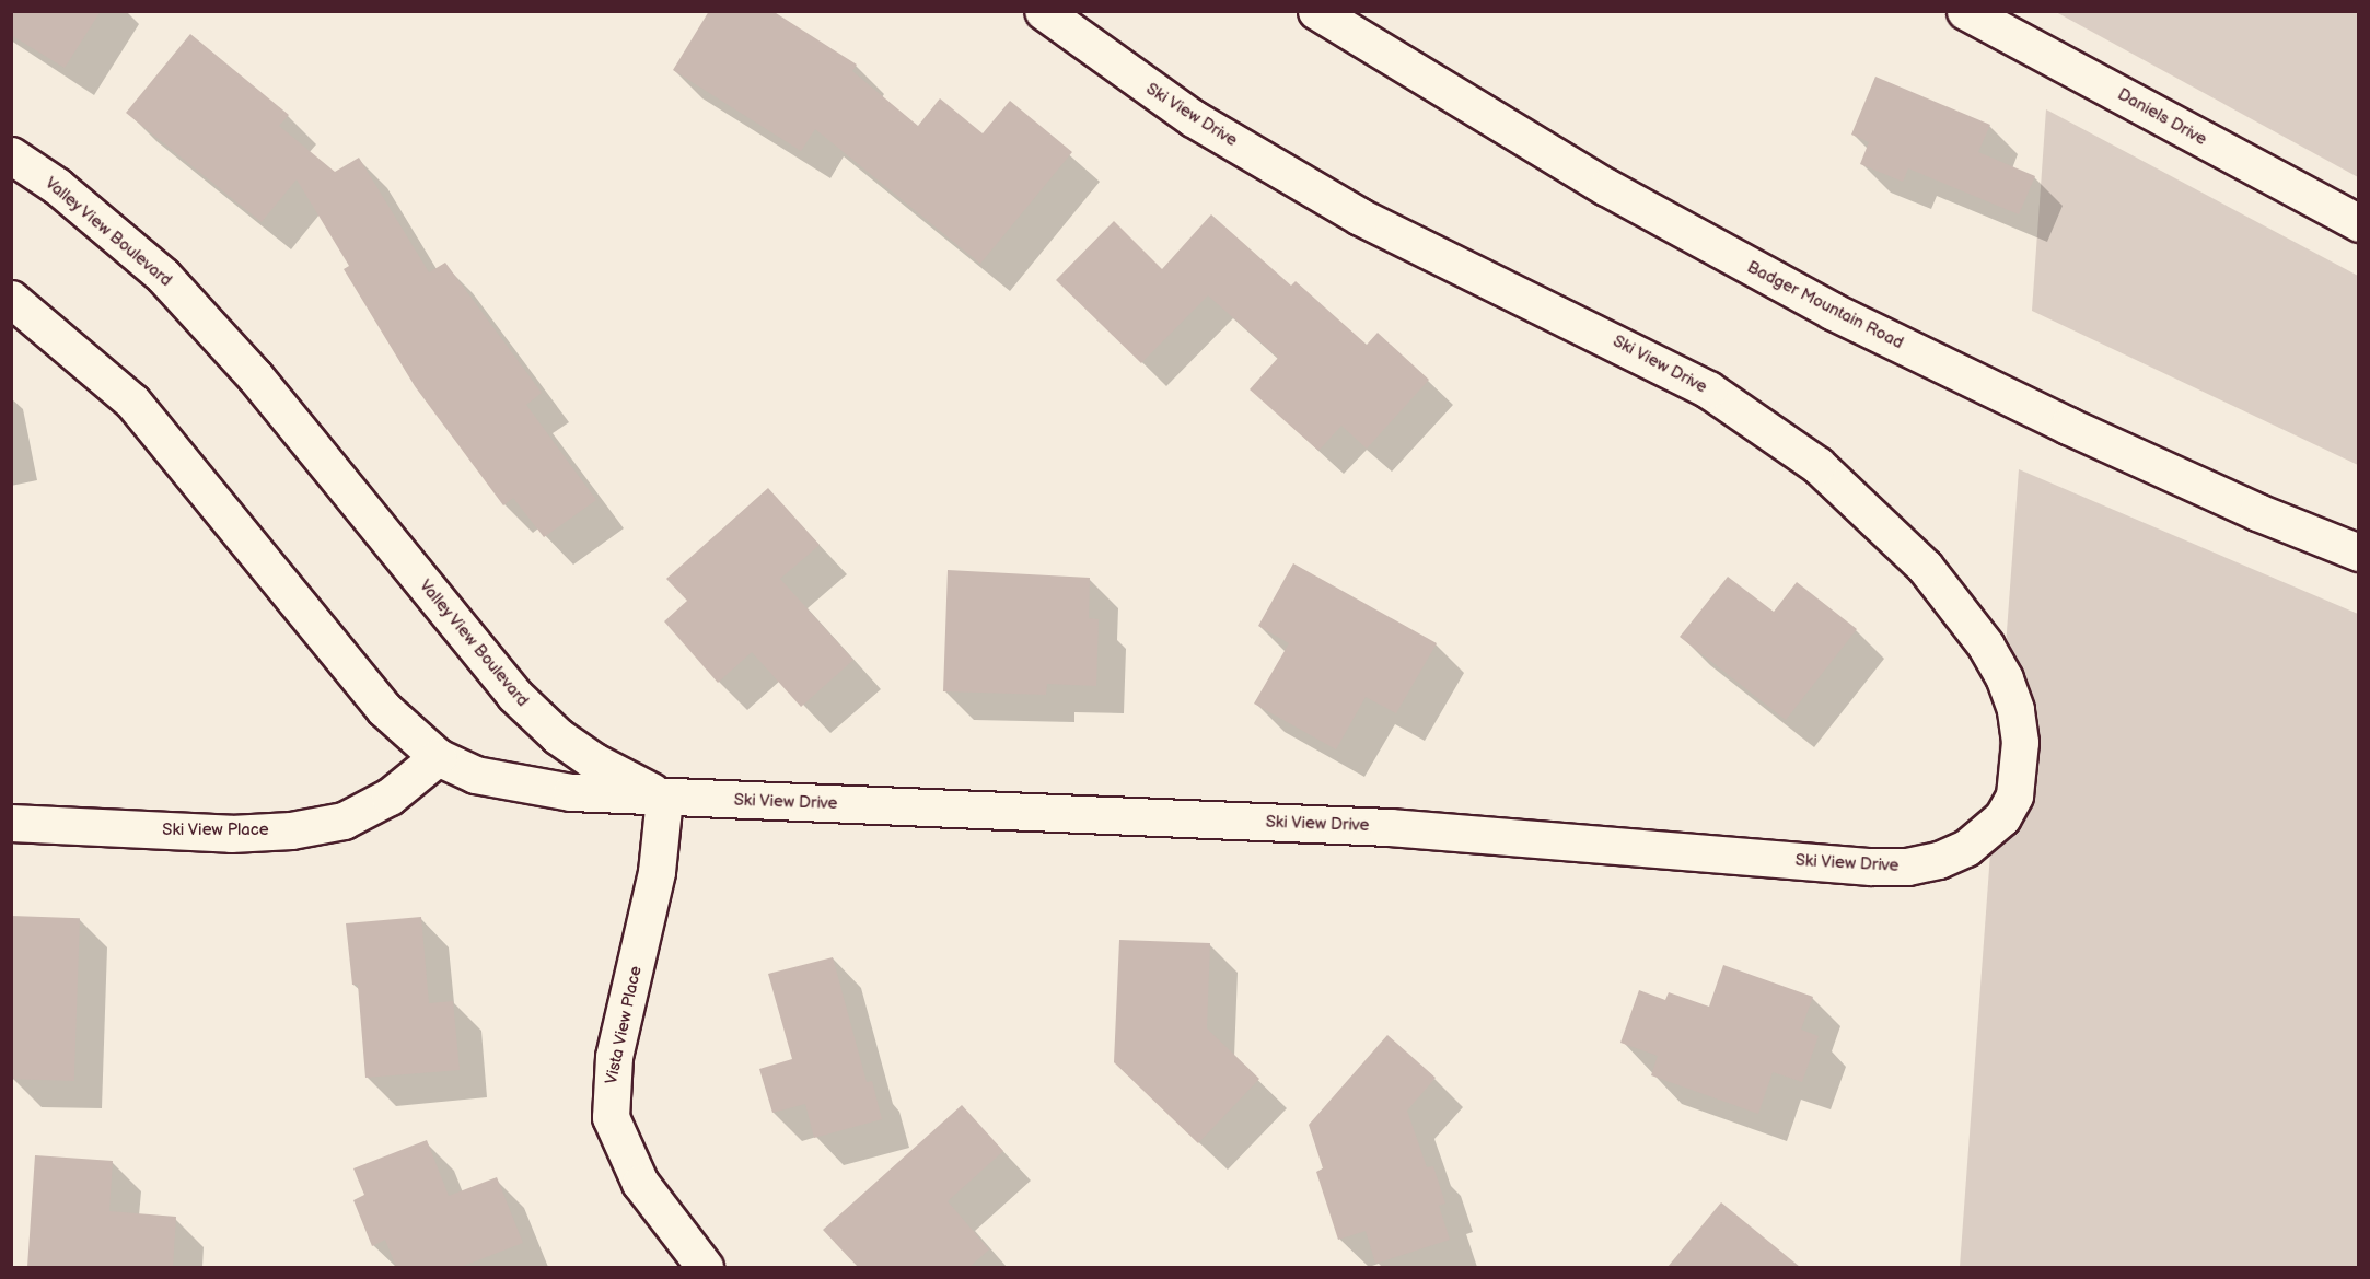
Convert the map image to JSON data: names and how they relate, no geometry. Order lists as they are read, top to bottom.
{
  "streets": {
    "street": [
      "Ski View Drive",
      "Daniels Drive",
      "Valley View Boulevard",
      "Badger Mountain Road",
      "Ski View Place",
      "Vista View Place"
    ]
  },
  "crossings": [
    ["Ski View Drive", "Valley View Boulevard"],
    ["Ski View Drive", "Vista View Place"],
    ["Valley View Boulevard", "Vista View Place"]
  ]
}
